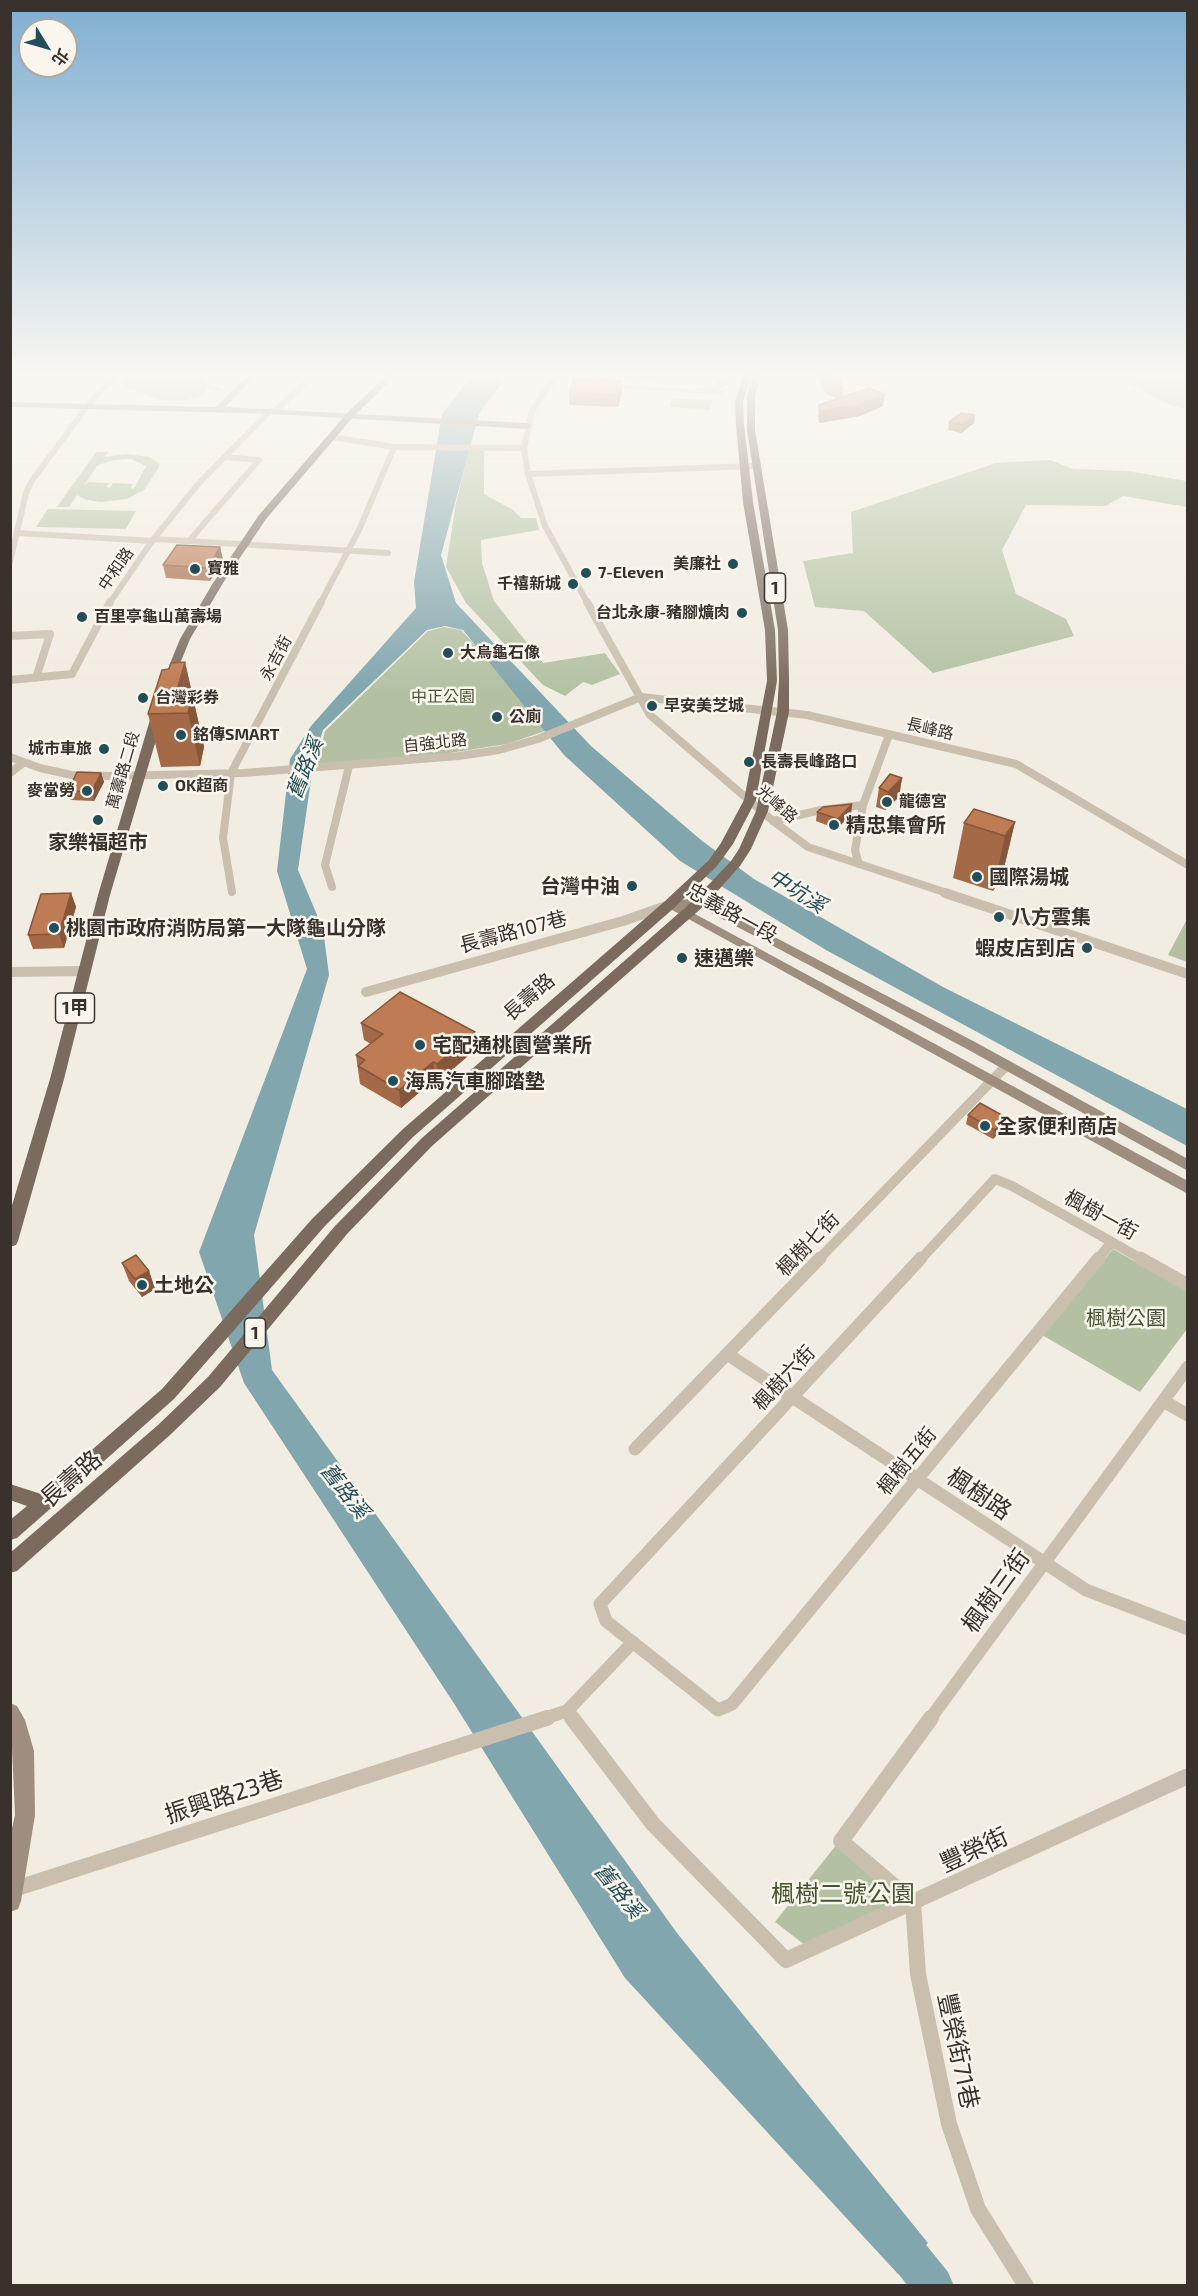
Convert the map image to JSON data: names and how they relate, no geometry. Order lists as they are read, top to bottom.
{
  "streets": {
    "main road": [
      "1",
      "萬壽路二段",
      "忠義路一段",
      "長壽路",
      "1甲"
    ],
    "street": [
      "中和路",
      "永吉街",
      "長峰路",
      "自強北路",
      "光峰路",
      "長壽路107巷",
      "楓樹一街",
      "楓樹七街",
      "楓樹六街",
      "楓樹五街",
      "楓樹路",
      "楓樹三街",
      "振興路23巷",
      "豐榮街",
      "豐榮街71巷"
    ]
  },
  "crossings": [
    ["1", "長峰路"],
    ["1", "光峰路"],
    ["1", "忠義路一段"],
    ["1", "長壽路"],
    ["永吉街", "自強北路"],
    ["長峰路", "自強北路"],
    ["長峰路", "光峰路"],
    ["自強北路", "光峰路"],
    ["光峰路", "長壽路"],
    ["忠義路一段", "長壽路107巷"],
    ["忠義路一段", "長壽路"],
    ["忠義路一段", "楓樹七街"],
    ["長壽路107巷", "長壽路"],
    ["楓樹一街", "楓樹六街"],
    ["楓樹一街", "楓樹五街"],
    ["楓樹七街", "楓樹路"],
    ["楓樹六街", "楓樹五街"],
    ["楓樹六街", "楓樹路"],
    ["楓樹五街", "楓樹路"],
    ["楓樹路", "楓樹三街"],
    ["楓樹三街", "豐榮街"],
    ["楓樹三街", "豐榮街71巷"],
    ["振興路23巷", "豐榮街"],
    ["豐榮街", "豐榮街71巷"]
  ],
  "water": ["舊路溪", "中坑溪"],
  "parks": ["中正公園", "楓樹公園", "楓樹二號公園"],
  "places": [
    "美廉社",
    "寶雅",
    "7-Eleven",
    "千禧新城",
    "台北永康-豬腳爌肉",
    "百里亭龜山萬壽場",
    "大烏龜石像",
    "台灣彩券",
    "早安美芝城",
    "公廁",
    "銘傳SMART",
    "城市車旅",
    "長壽長峰路口",
    "OK超商",
    "麥當勞",
    "龍德宮",
    "家樂福超市",
    "精忠集會所",
    "國際湯城",
    "台灣中油",
    "八方雲集",
    "桃園市政府消防局第一大隊龜山分隊",
    "蝦皮店到店",
    "速邁樂",
    "宅配通桃園營業所",
    "海馬汽車腳踏墊",
    "全家便利商店",
    "土地公"
  ],
  "north": "bottom right"
}
